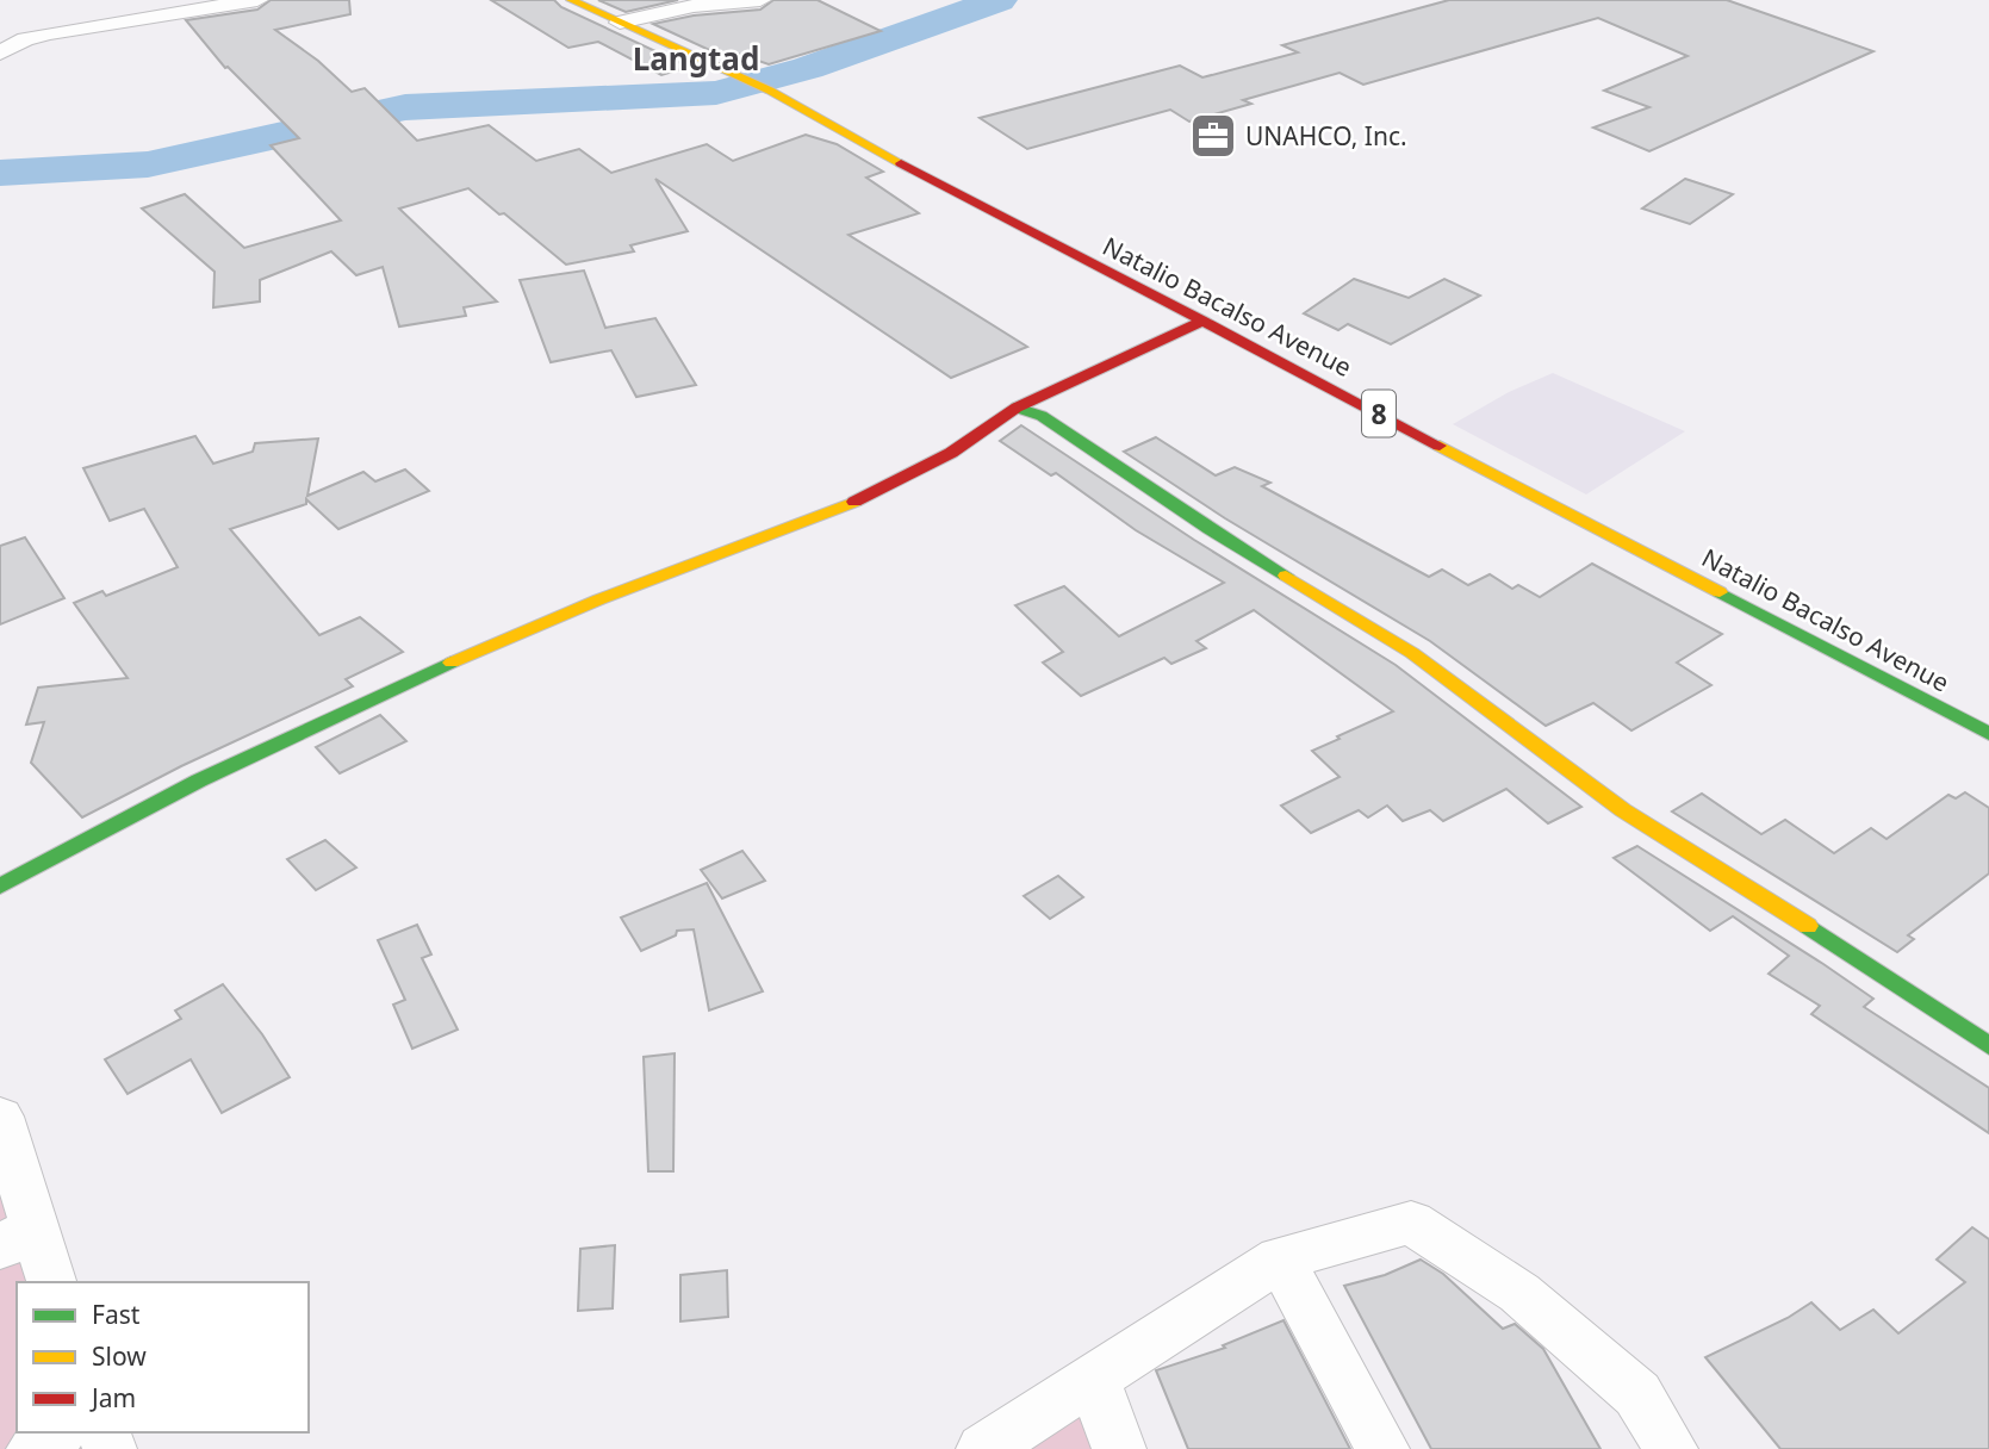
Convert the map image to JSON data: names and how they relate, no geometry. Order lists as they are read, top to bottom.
{
  "streets": {
    "main road": ["Natalio Bacalso Avenue", "8"]
  },
  "districts": ["Langtad"],
  "places": {
    "office": ["UNAHCO, Inc."]
  },
  "legend": ["Fast", "Slow", "Jam"]
}
